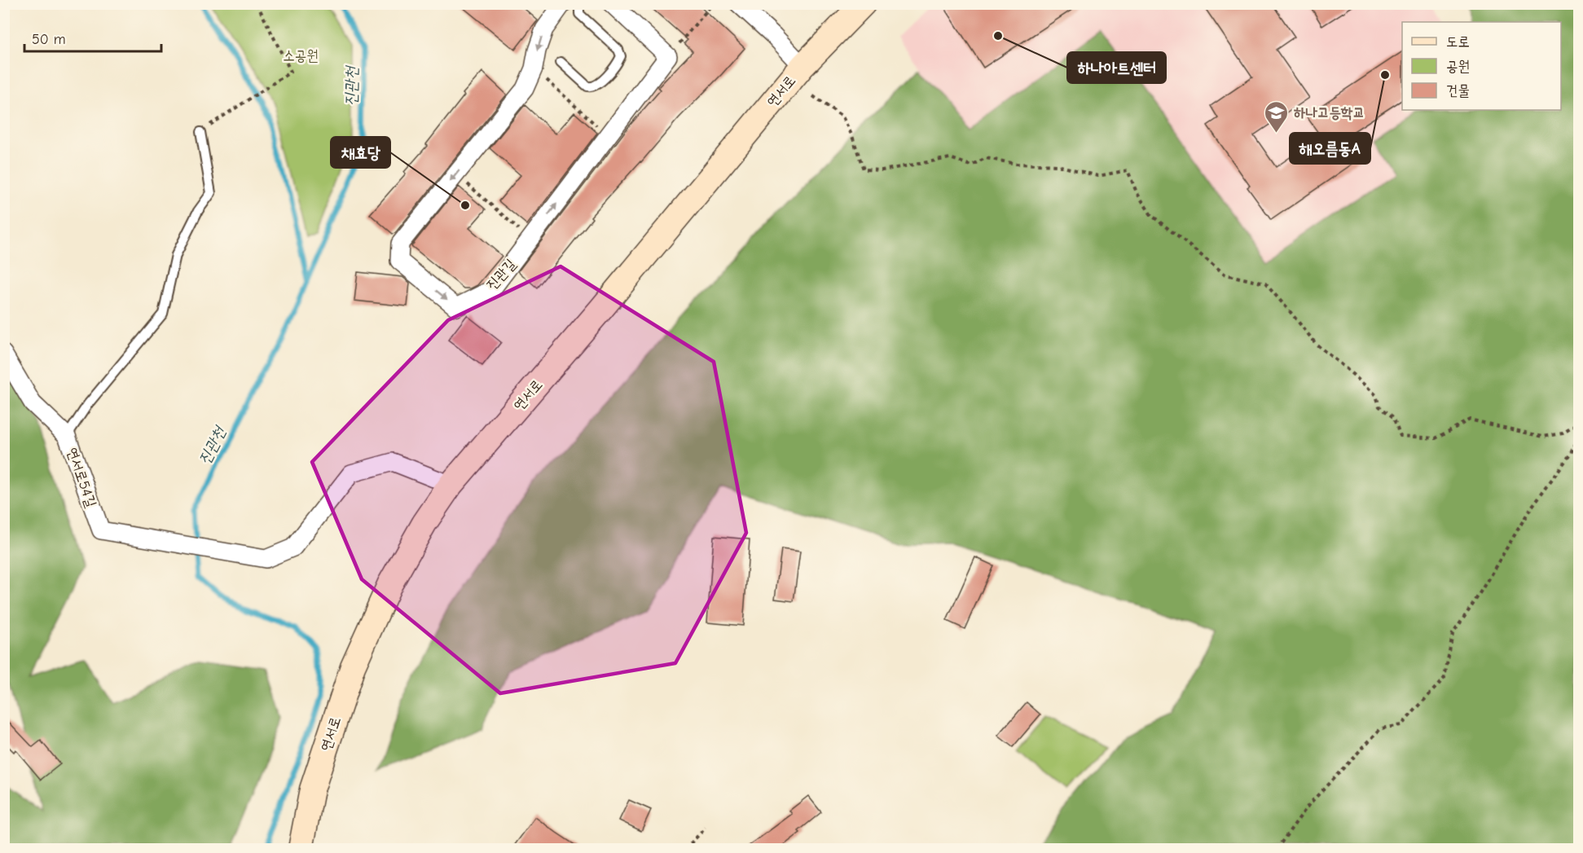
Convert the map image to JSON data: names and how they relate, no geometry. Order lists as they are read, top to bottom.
{
  "streets": {
    "main road": ["연서로"],
    "street": ["진관길", "연서로54길"]
  },
  "crossings": [
    ["연서로", "연서로54길"]
  ],
  "water": ["진관천"],
  "parks": ["소공원"],
  "places": {
    "other": ["하나아트센터", "해오름동A", "채효당"],
    "school or university": ["하나고등학교"]
  },
  "legend": ["도로", "공원", "건물"],
  "scale_bar": "50 m"
}
